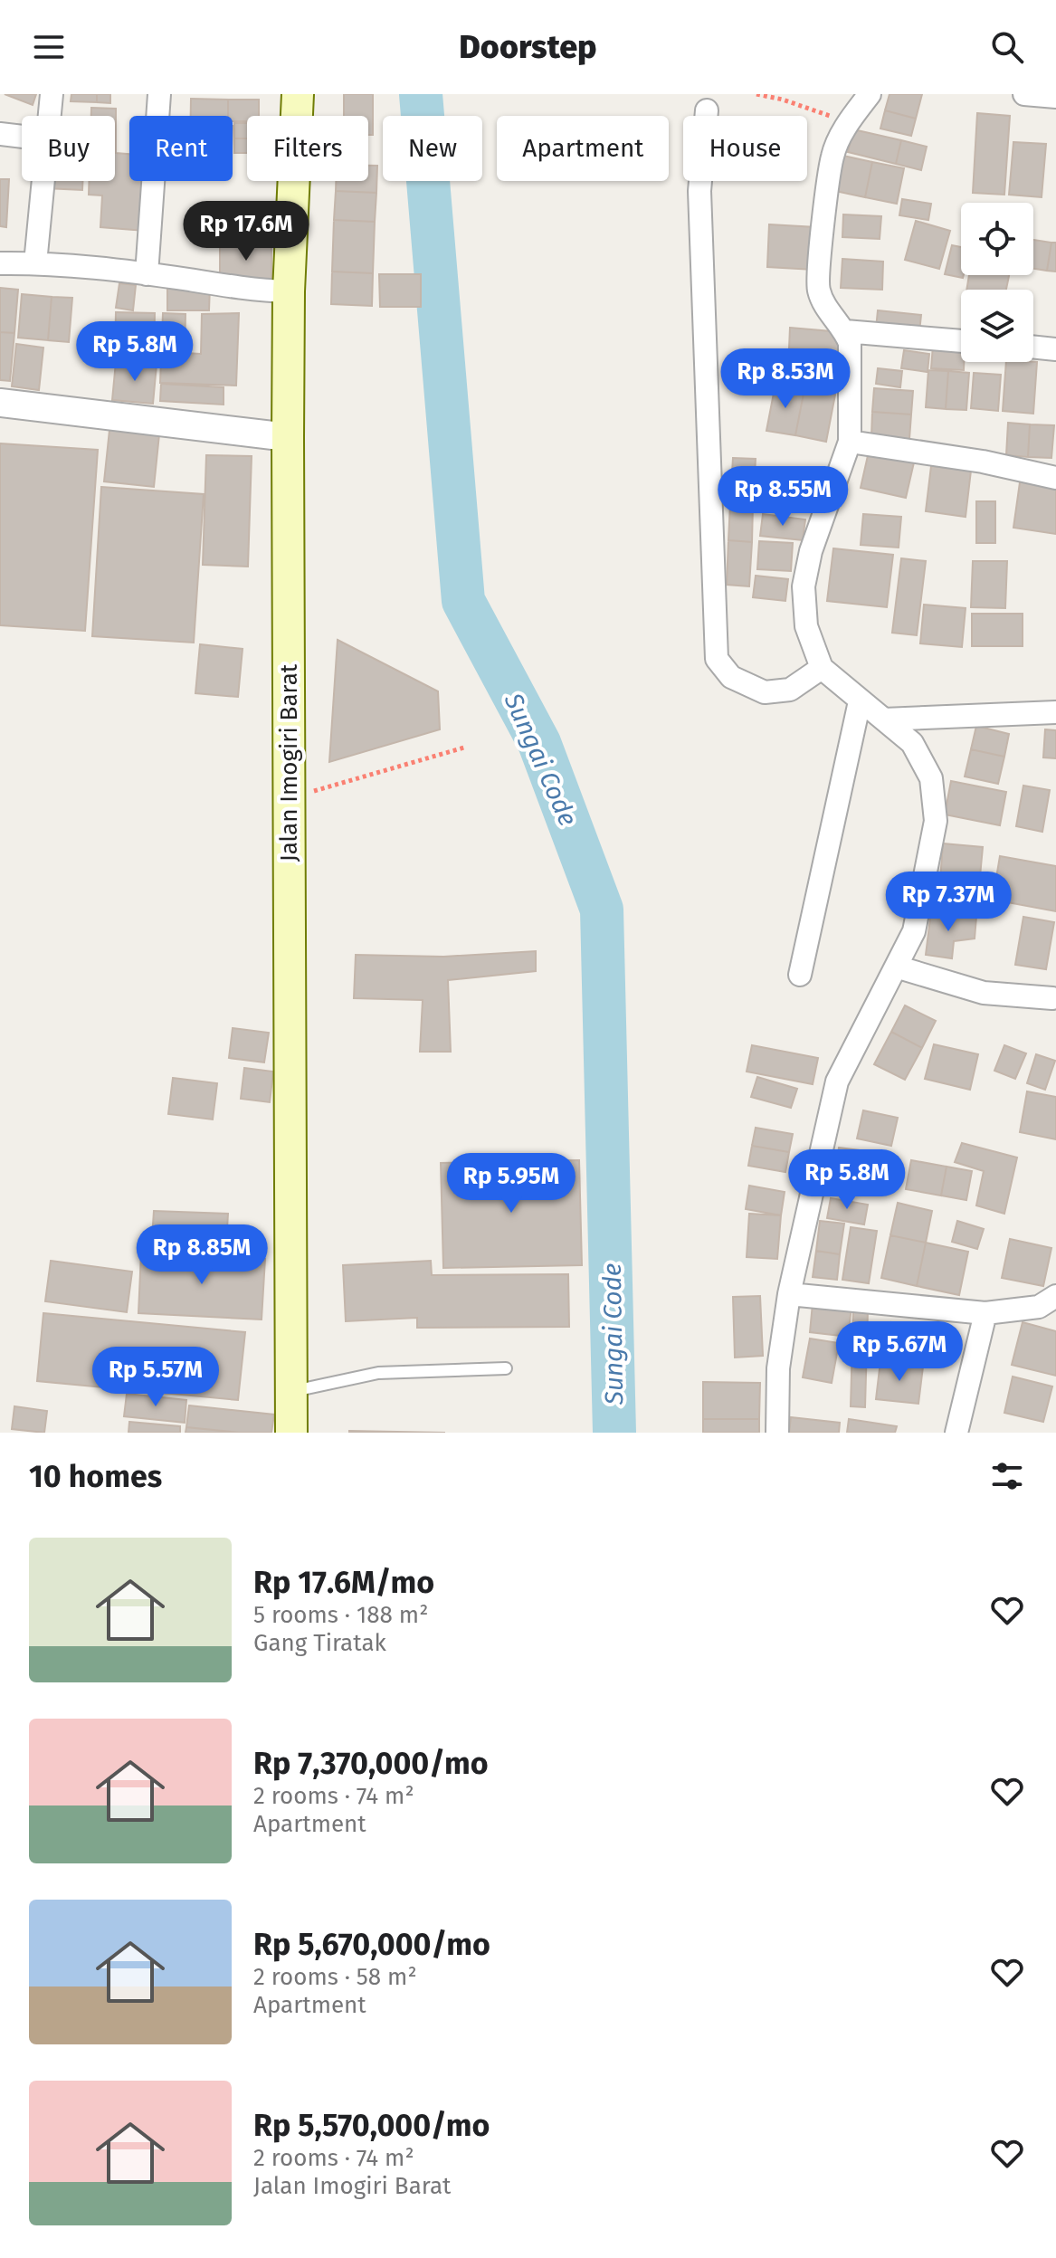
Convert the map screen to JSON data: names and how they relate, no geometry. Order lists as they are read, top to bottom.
{
  "streets": {
    "main road": ["Jalan Imogiri Barat"]
  },
  "water": ["Sungai Code"],
  "page": {
    "header": "Doorstep",
    "chip": [
      "Buy",
      "Rent",
      "Filters",
      "New",
      "Apartment",
      "House"
    ],
    "price": [
      "Rp 17.6M",
      "Rp 5.8M",
      "Rp 8.53M",
      "Rp 8.55M",
      "Rp 7.37M",
      "Rp 5.8M",
      "Rp 5.95M",
      "Rp 8.85M",
      "Rp 5.67M",
      "Rp 5.57M"
    ],
    "heading": "10 homes",
    "list": [
      {
        "name": "Rp 17.6M/mo",
        "note": "5 rooms · 188 m² · Gang Tiratak"
      },
      {
        "name": "Rp 7,370,000/mo",
        "note": "2 rooms · 74 m² · Apartment"
      },
      {
        "name": "Rp 5,670,000/mo",
        "note": "2 rooms · 58 m² · Apartment"
      },
      {
        "name": "Rp 5,570,000/mo",
        "note": "2 rooms · 74 m² · Jalan Imogiri Barat"
      }
    ]
  }
}
